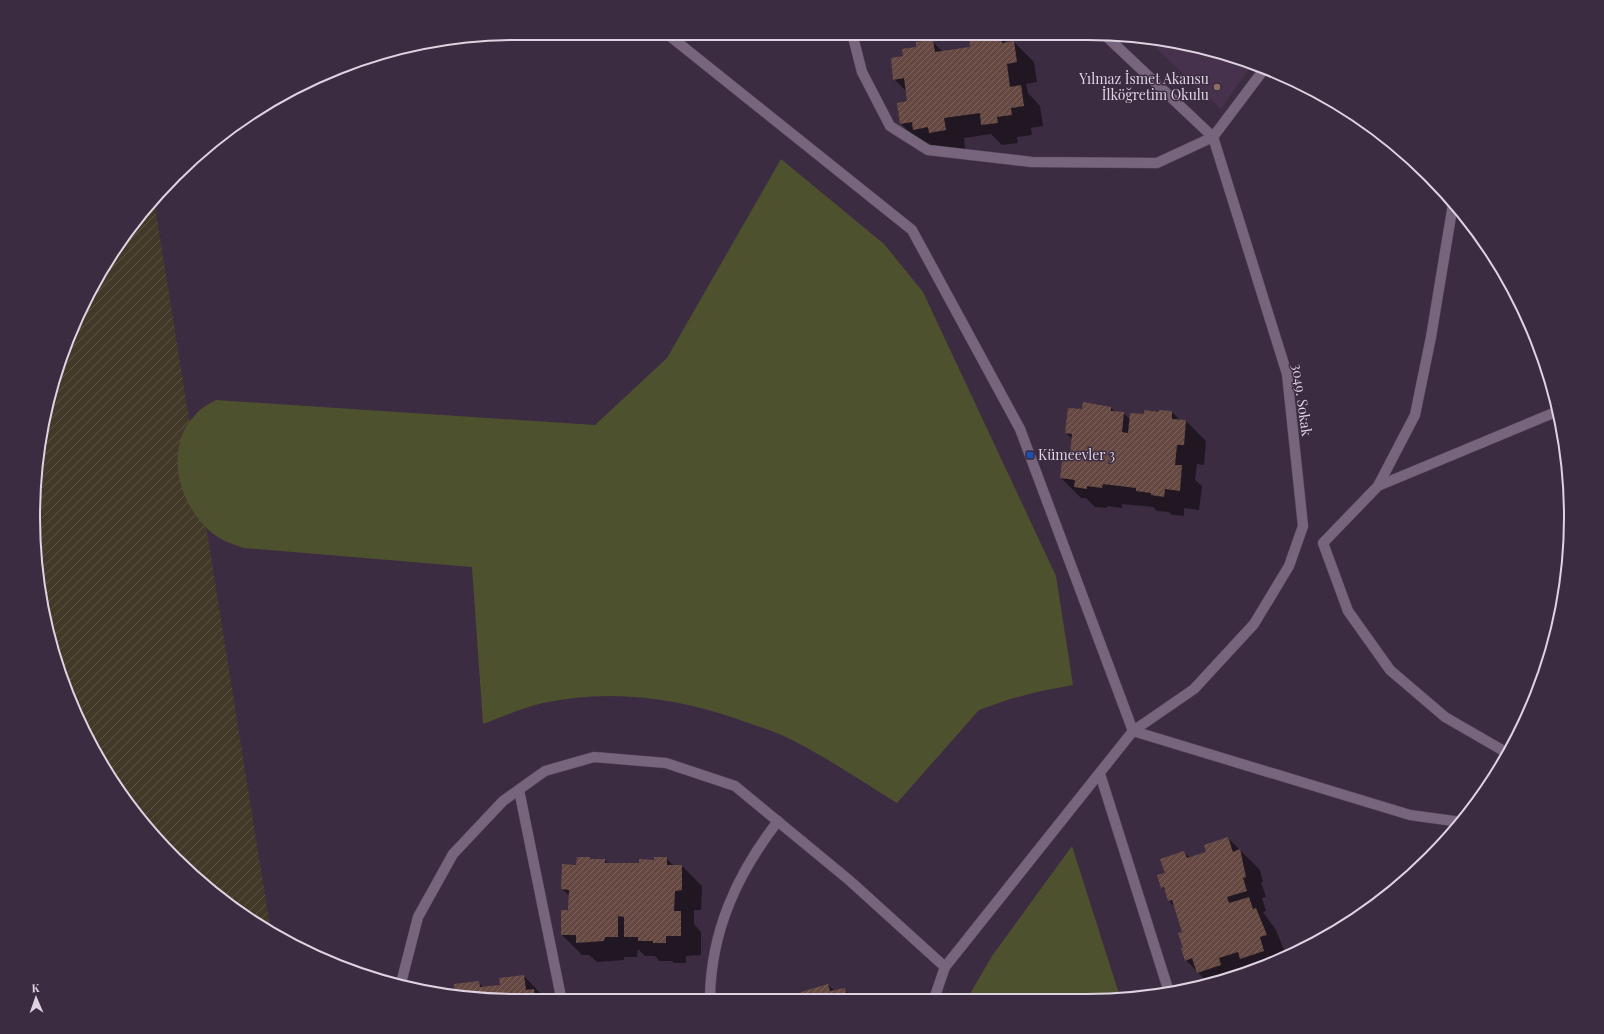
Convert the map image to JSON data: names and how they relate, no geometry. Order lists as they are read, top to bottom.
{
  "streets": {
    "street": ["3049. Sokak"]
  },
  "places": {
    "other": ["Yılmaz İsmet Akansu İlköğretim Okulu"],
    "transit": ["Kümeevler 3"]
  },
  "north": "top"
}
